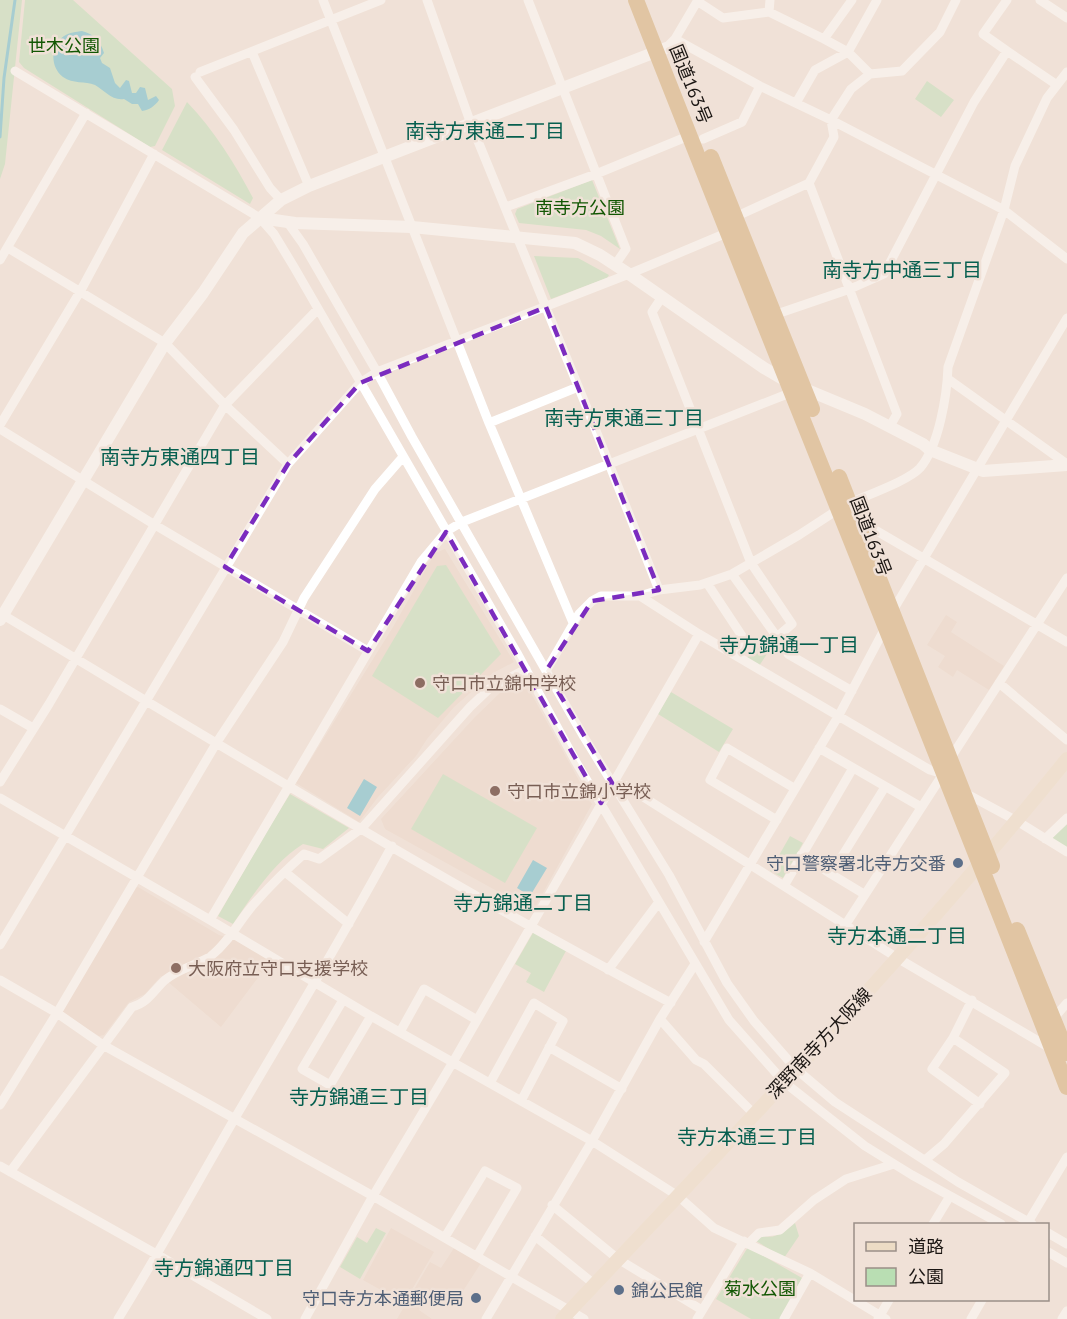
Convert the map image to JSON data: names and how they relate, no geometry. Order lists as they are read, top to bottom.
{
  "streets": {
    "highway": ["国道163号"],
    "main road": ["深野南寺方大阪線"]
  },
  "crossings": [
    ["国道163号", "深野南寺方大阪線"]
  ],
  "districts": [
    "南寺方東通二丁目",
    "南寺方中通三丁目",
    "南寺方東通三丁目",
    "南寺方東通四丁目",
    "寺方錦通一丁目",
    "寺方錦通二丁目",
    "寺方本通二丁目",
    "寺方錦通三丁目",
    "寺方本通三丁目",
    "寺方錦通四丁目"
  ],
  "parks": ["世木公園", "南寺方公園", "菊水公園"],
  "places": [
    "守口市立錦中学校",
    "守口市立錦小学校",
    "守口警察署北寺方交番",
    "大阪府立守口支援学校",
    "錦公民館",
    "守口寺方本通郵便局"
  ],
  "legend": ["道路", "公園"]
}
